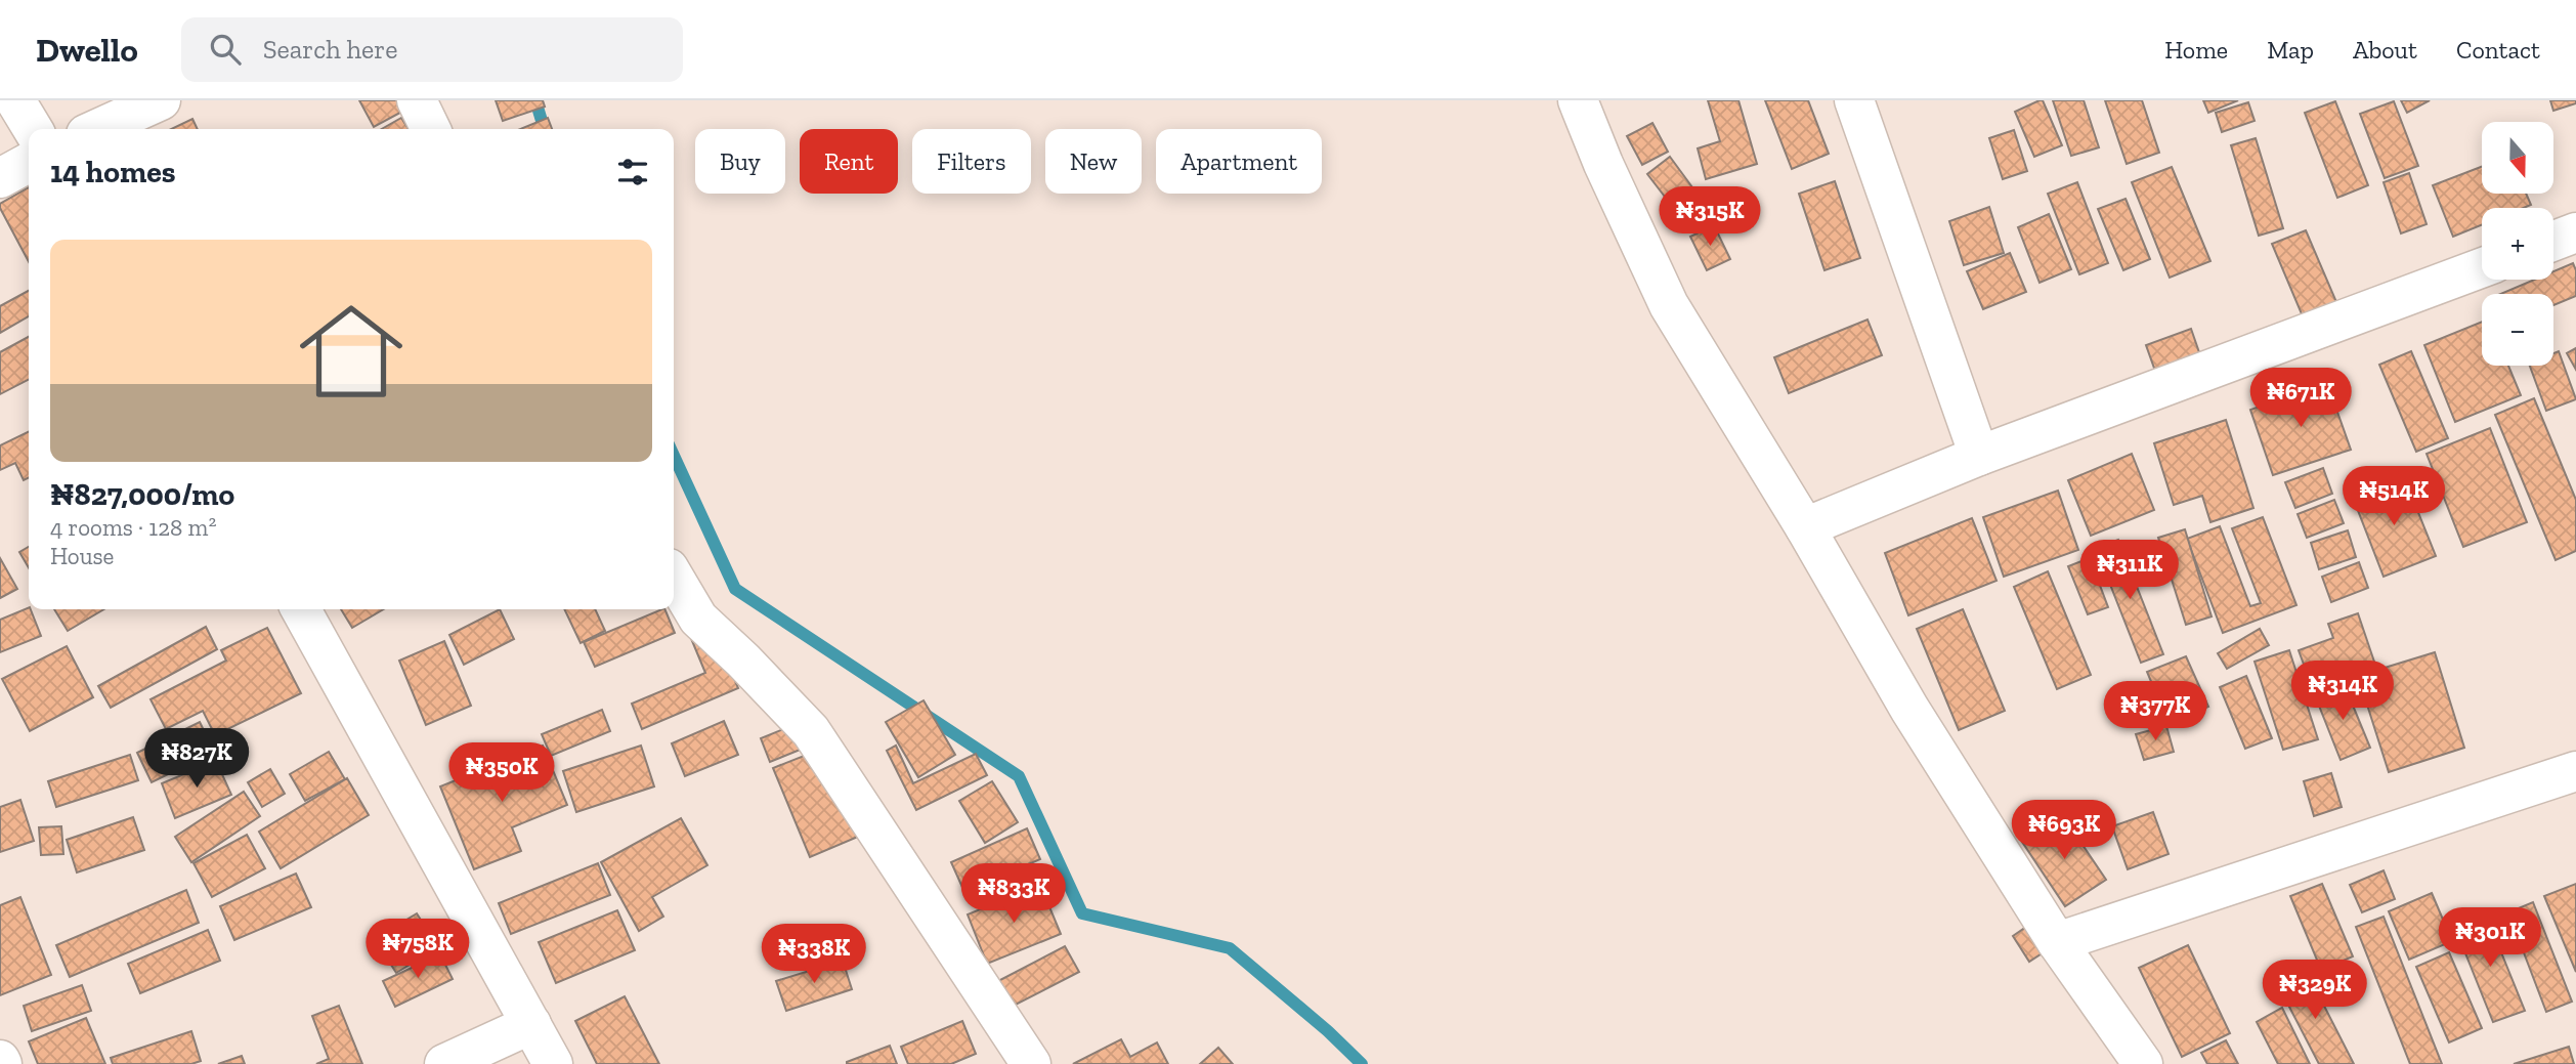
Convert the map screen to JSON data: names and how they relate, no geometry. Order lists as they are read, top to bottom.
{
  "north": "bottom",
  "page": {
    "header": "Dwello",
    "search": "Search here",
    "nav": [
      "Home",
      "Map",
      "About",
      "Contact"
    ],
    "map_buttons": ["+", "−"],
    "chip": [
      "Buy",
      "Rent",
      "Filters",
      "New",
      "Apartment"
    ],
    "heading": "14 homes",
    "price": [
      "₦315K",
      "₦671K",
      "₦514K",
      "₦311K",
      "₦314K",
      "₦377K",
      "₦827K",
      "₦350K",
      "₦693K",
      "₦833K",
      "₦301K",
      "₦758K",
      "₦338K",
      "₦329K"
    ],
    "list": [
      {
        "name": "₦827,000/mo",
        "note": "4 rooms · 128 m² · House"
      }
    ]
  }
}
